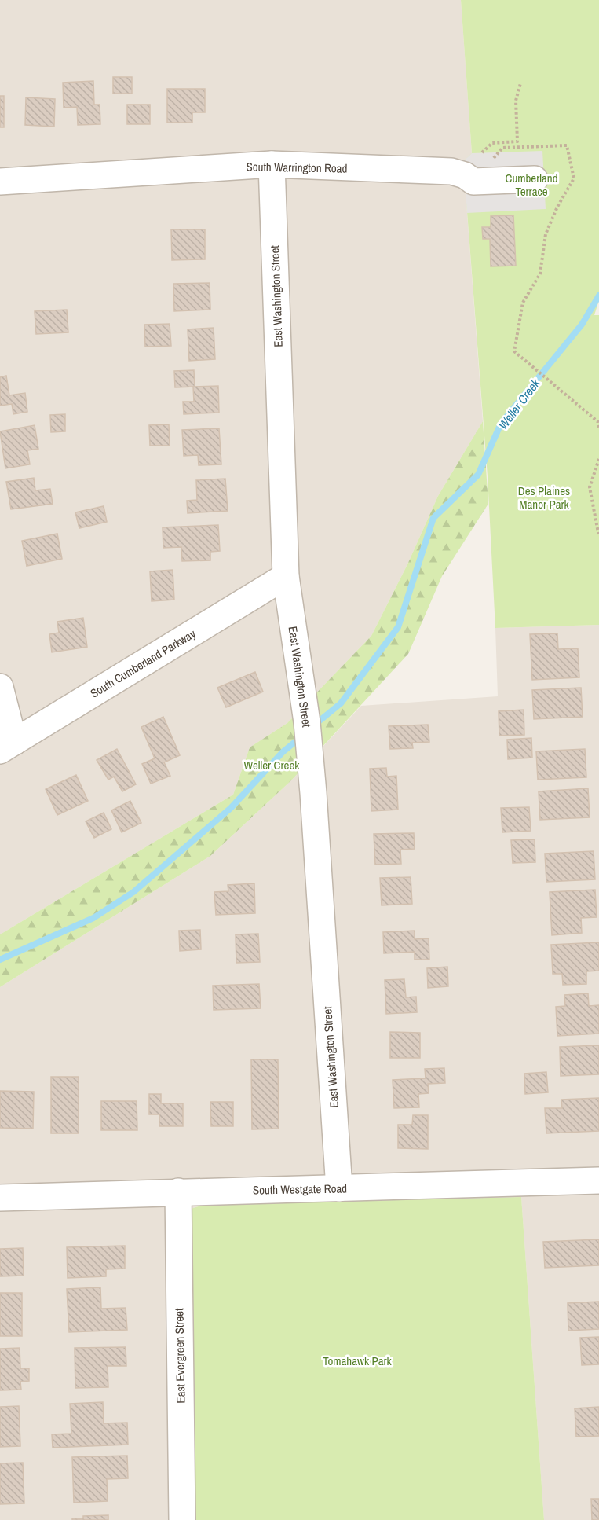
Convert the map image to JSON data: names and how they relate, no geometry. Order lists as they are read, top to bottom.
{
  "streets": {
    "street": [
      "South Warrington Road",
      "East Washington Street",
      "South Cumberland Parkway",
      "South Westgate Road",
      "East Evergreen Street"
    ]
  },
  "crossings": [
    ["South Warrington Road", "East Washington Street"],
    ["East Washington Street", "South Cumberland Parkway"],
    ["East Washington Street", "South Westgate Road"],
    ["South Westgate Road", "East Evergreen Street"]
  ],
  "water": ["Weller Creek"],
  "parks": [
    "Cumberland Terrace",
    "Des Plaines Manor Park",
    "Weller Creek",
    "Tomahawk Park"
  ]
}
